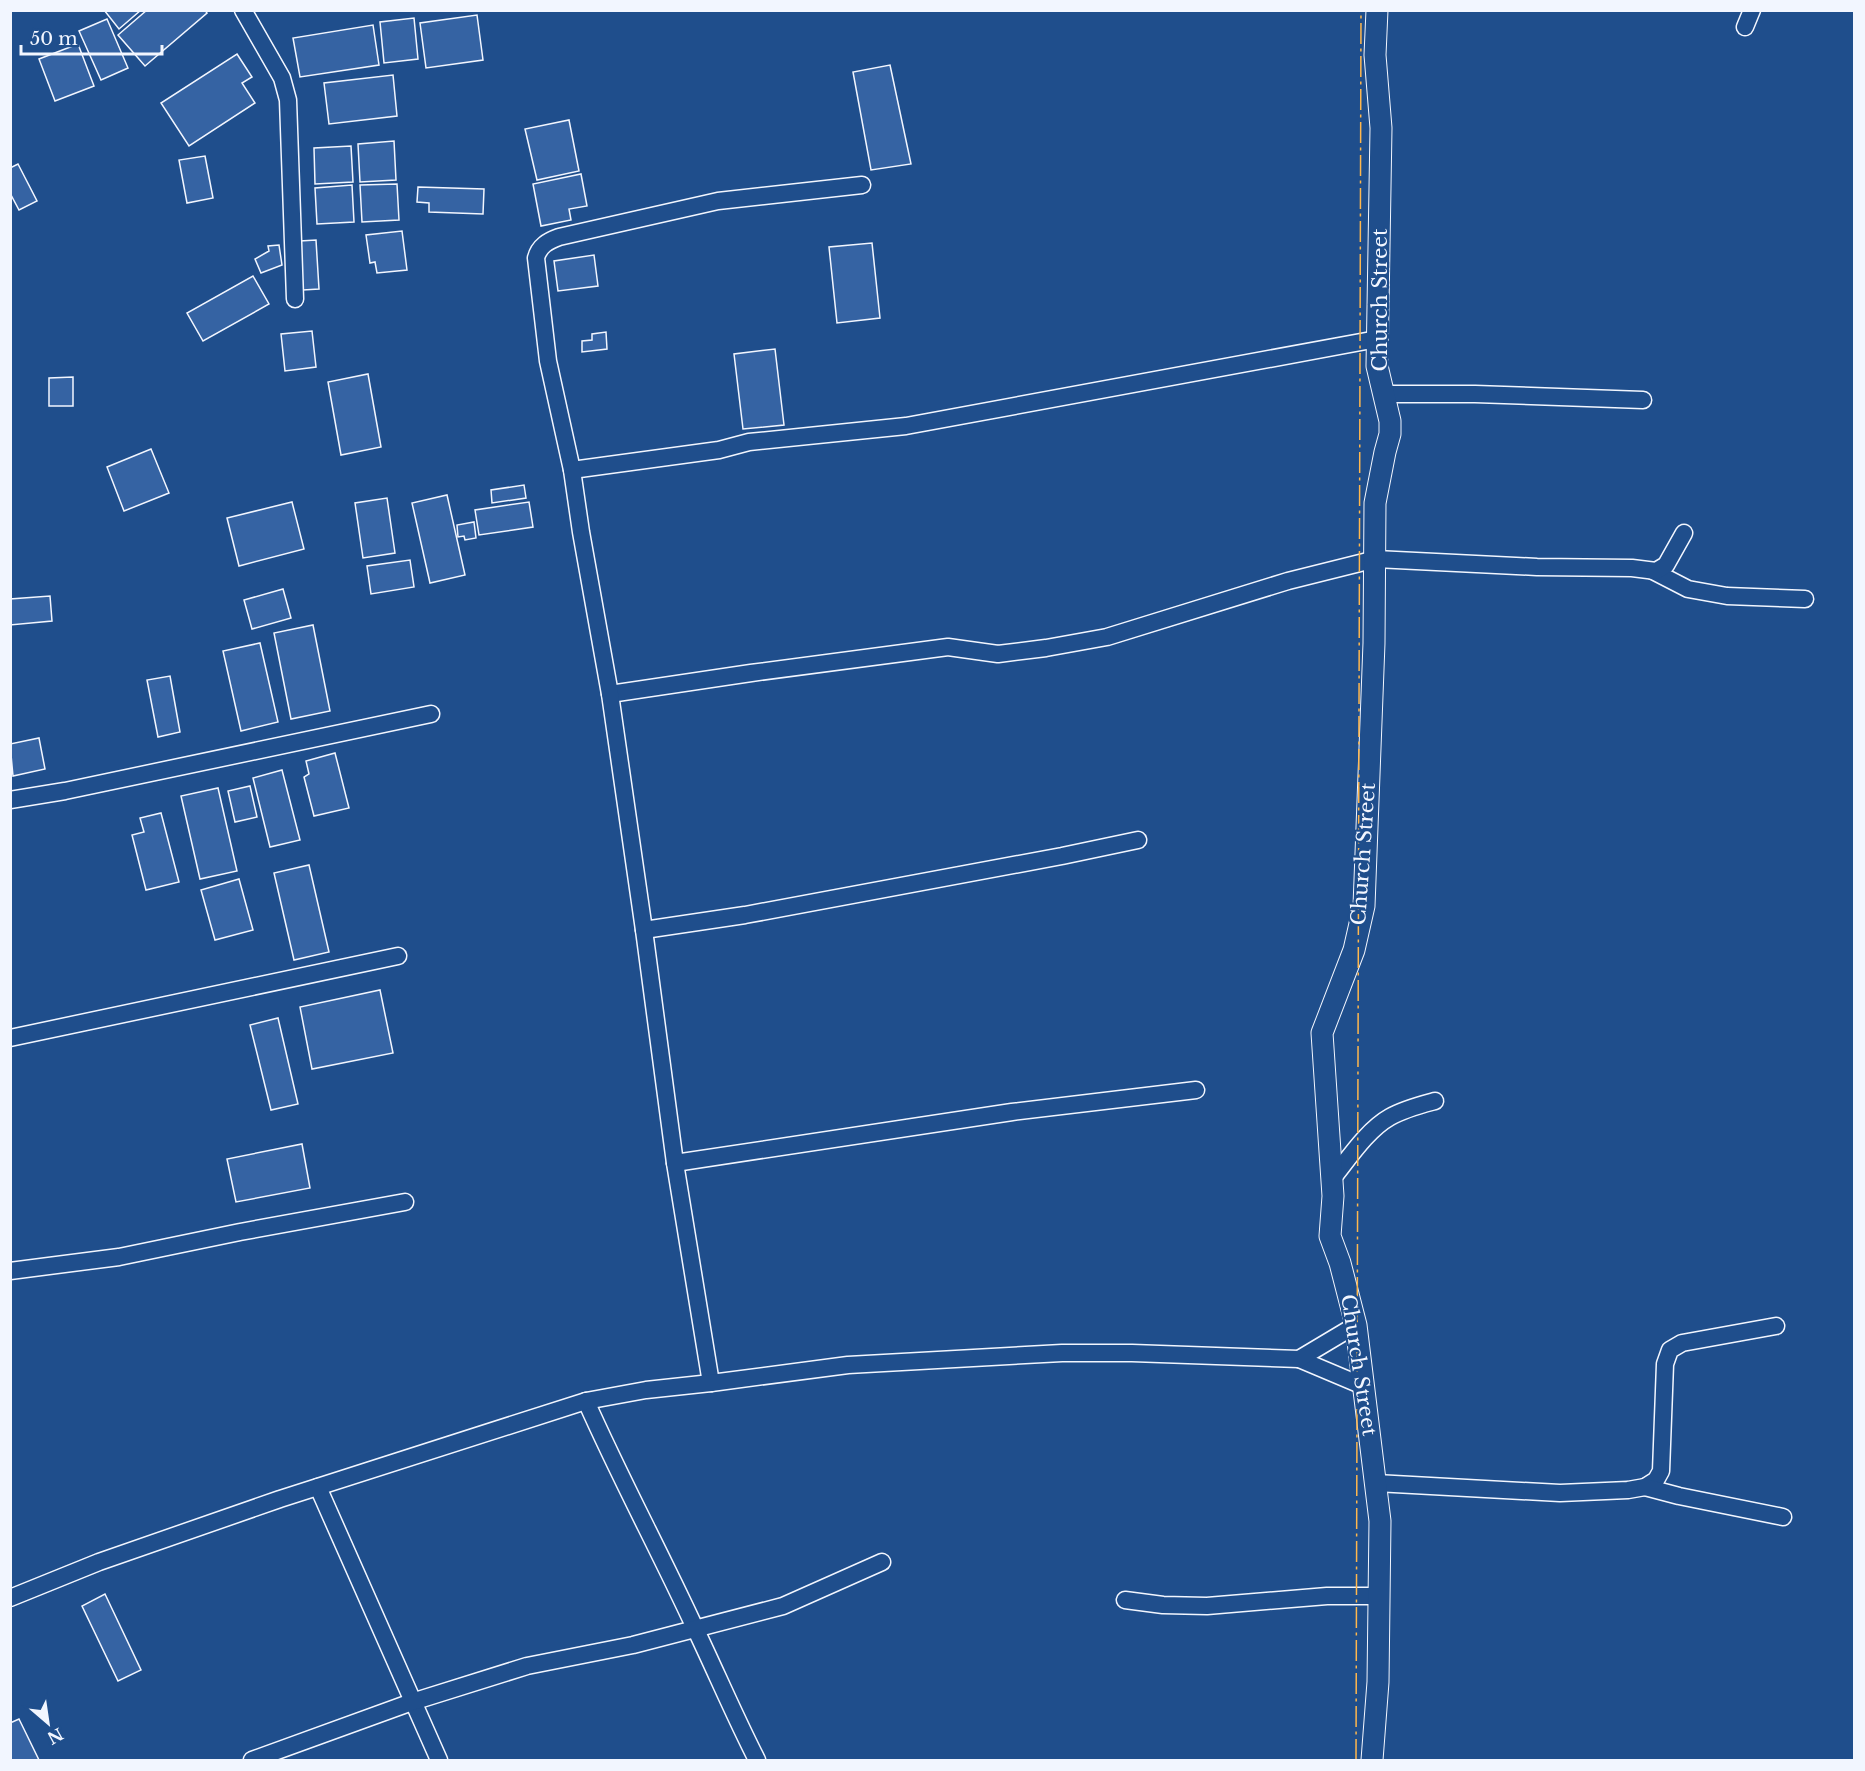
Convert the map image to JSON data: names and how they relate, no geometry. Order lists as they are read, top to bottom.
{
  "streets": {
    "street": ["Church Street"]
  },
  "scale_bar": "50 m",
  "north": "bottom right"
}
